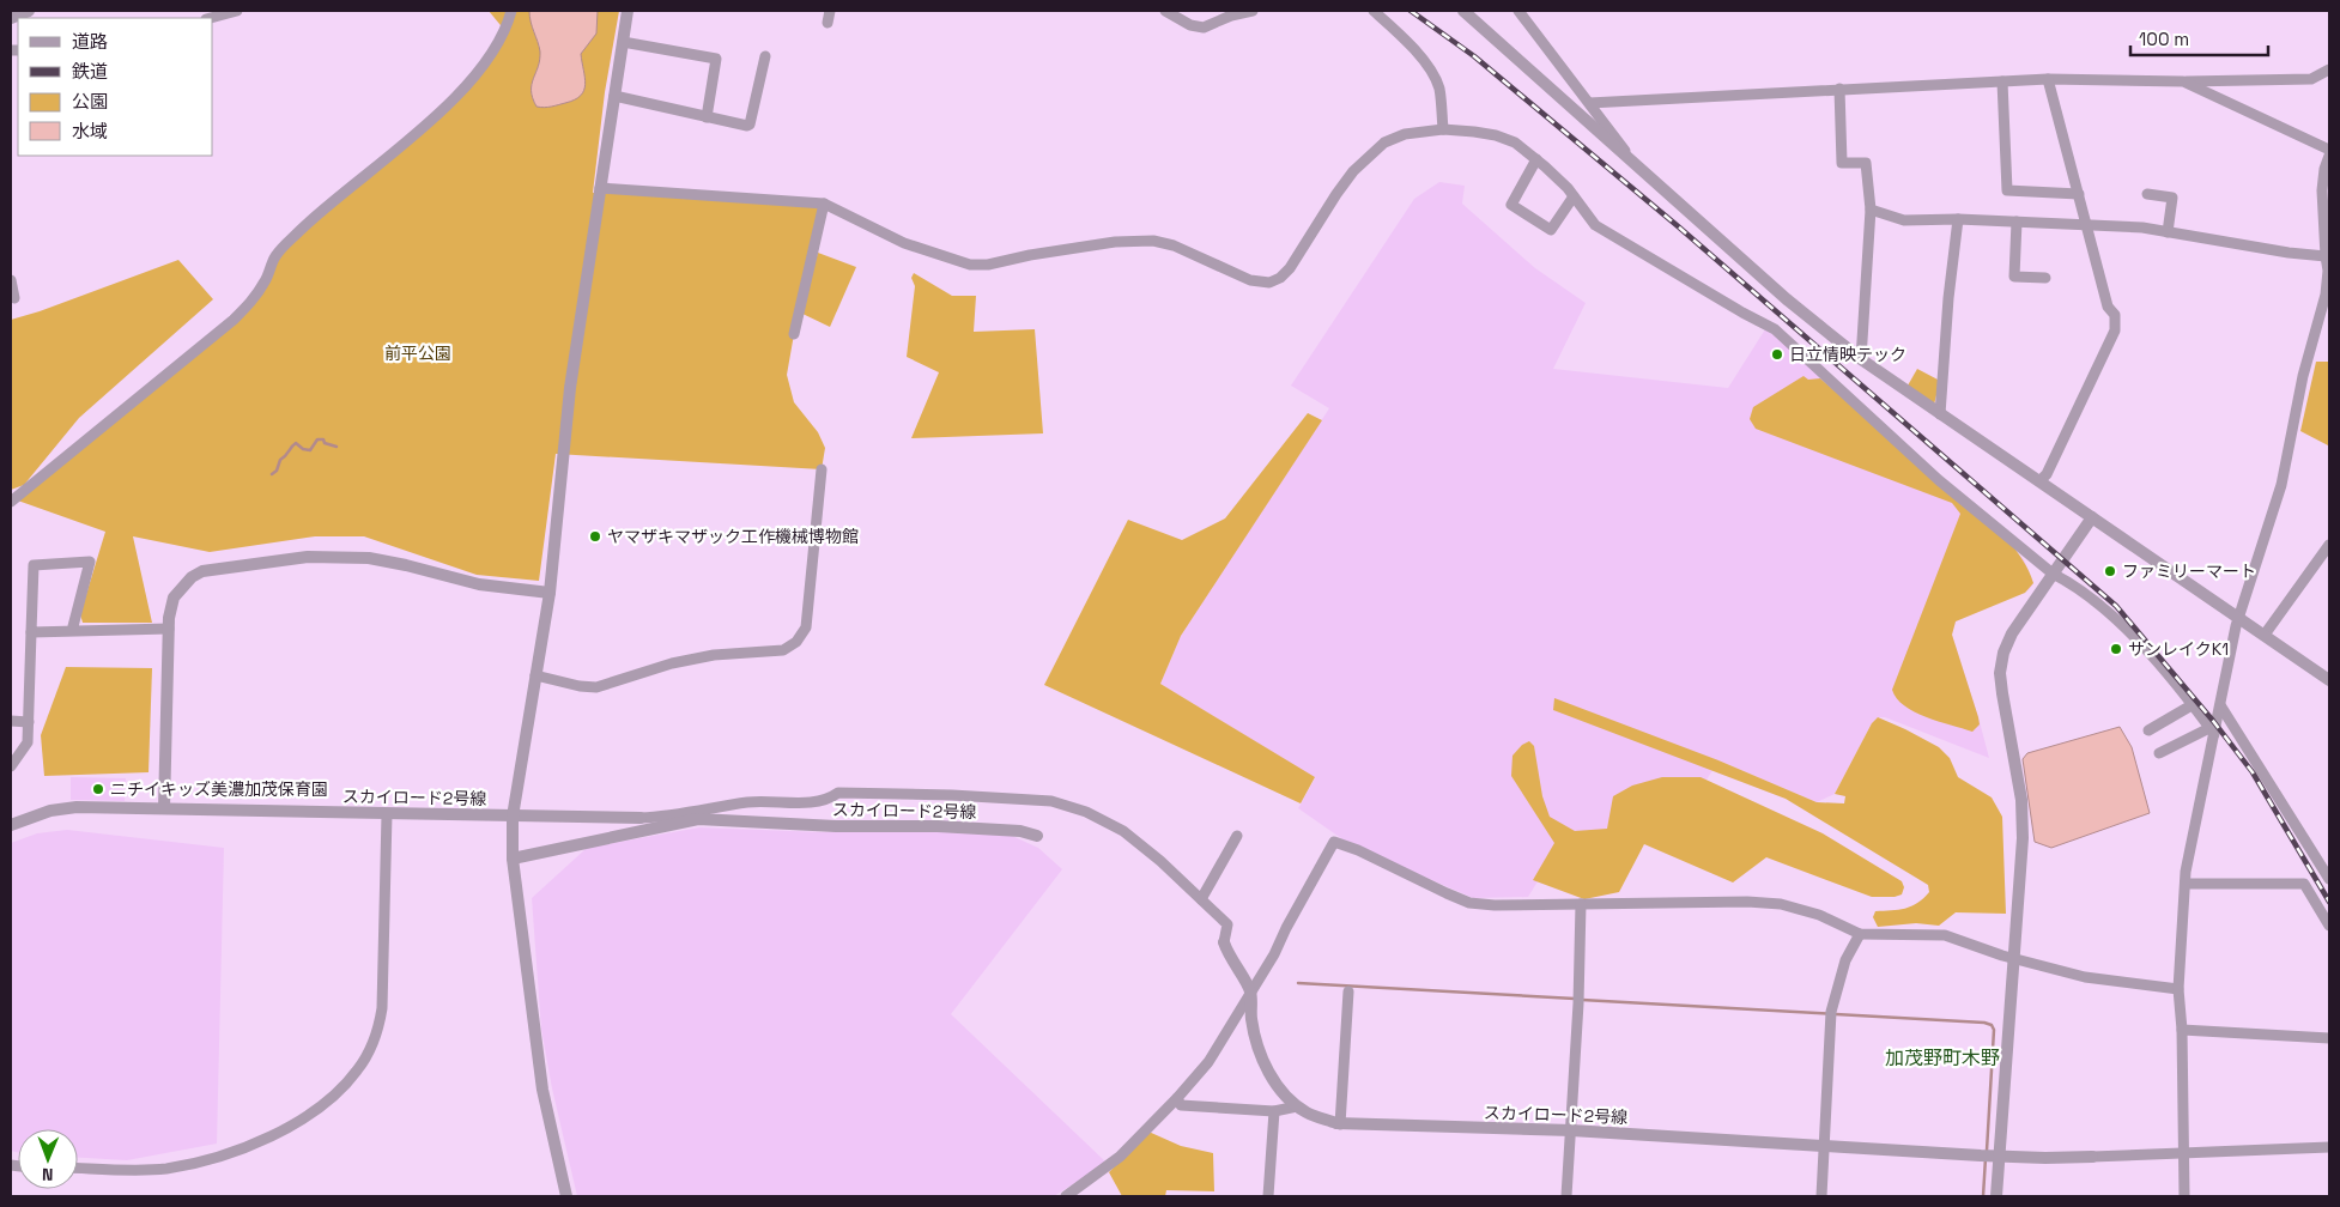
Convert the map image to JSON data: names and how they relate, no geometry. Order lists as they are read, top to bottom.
{
  "streets": {
    "street": ["スカイロード2号線"]
  },
  "districts": ["加茂野町木野"],
  "parks": ["前平公園"],
  "places": [
    "日立情映テック",
    "ヤマザキマザック工作機械博物館",
    "ファミリーマート",
    "サンレイクK1",
    "ニチイキッズ美濃加茂保育園"
  ],
  "legend": [
    "道路",
    "鉄道",
    "公園",
    "水域"
  ],
  "scale_bar": "100 m",
  "north": "bottom"
}
